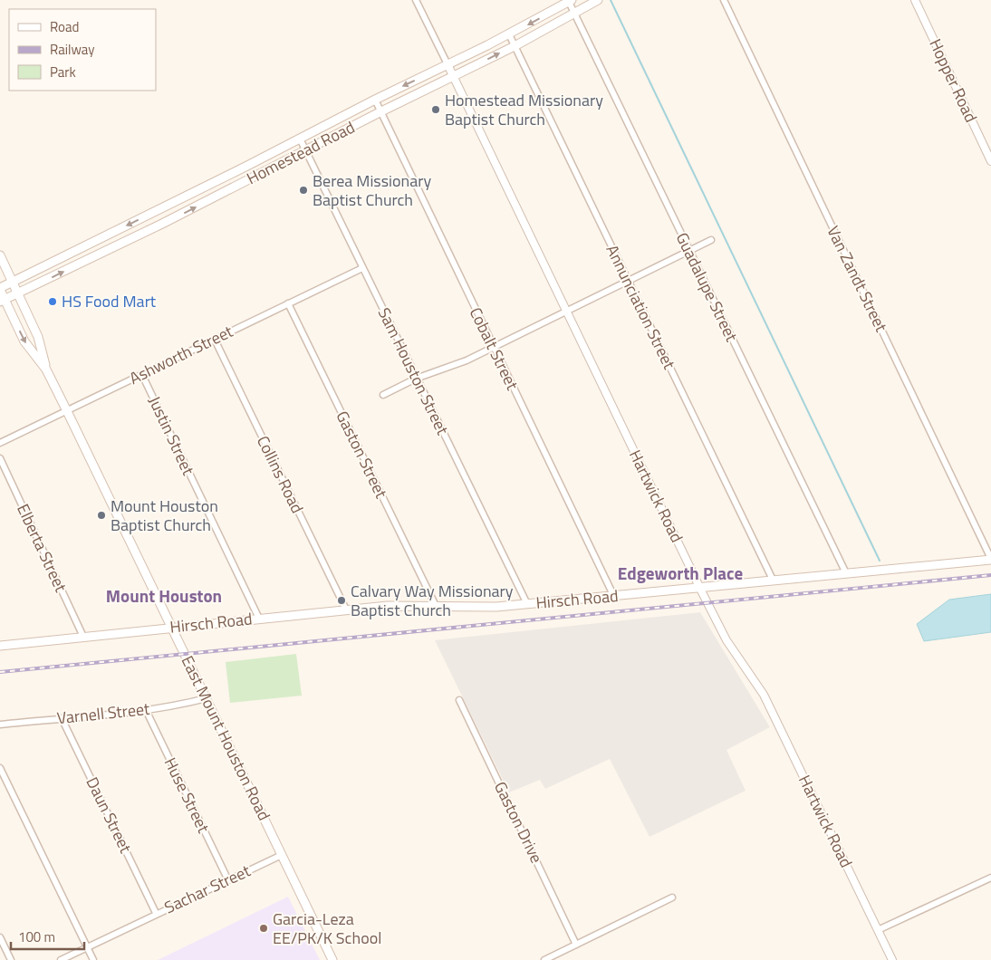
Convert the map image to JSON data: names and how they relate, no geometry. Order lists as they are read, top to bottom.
{
  "streets": {
    "main road": ["Homestead Road", "Hirsch Road", "East Mount Houston Road"],
    "street": [
      "Hopper Road",
      "Van Zandt Street",
      "Guadalupe Street",
      "Annunciation Street",
      "Cobalt Street",
      "Ashworth Street",
      "Sam Houston Street",
      "Justin Street",
      "Gaston Street",
      "Collins Road",
      "Hartwick Road",
      "Elberta Street",
      "Varnell Street",
      "Huse Street",
      "Daun Street",
      "Gaston Drive",
      "Sachar Street"
    ]
  },
  "crossings": [
    ["Homestead Road", "Guadalupe Street"],
    ["Homestead Road", "Annunciation Street"],
    ["Homestead Road", "Cobalt Street"],
    ["Homestead Road", "Sam Houston Street"],
    ["Homestead Road", "Hartwick Road"],
    ["Homestead Road", "East Mount Houston Road"],
    ["Van Zandt Street", "Hirsch Road"],
    ["Guadalupe Street", "Hirsch Road"],
    ["Annunciation Street", "Hirsch Road"],
    ["Cobalt Street", "Hirsch Road"],
    ["Ashworth Street", "Sam Houston Street"],
    ["Ashworth Street", "Justin Street"],
    ["Ashworth Street", "Gaston Street"],
    ["Ashworth Street", "Collins Road"],
    ["Ashworth Street", "East Mount Houston Road"],
    ["Sam Houston Street", "Hirsch Road"],
    ["Justin Street", "Hirsch Road"],
    ["Gaston Street", "Hirsch Road"],
    ["Collins Road", "Hirsch Road"],
    ["Hartwick Road", "Hirsch Road"],
    ["Elberta Street", "Hirsch Road"],
    ["Hirsch Road", "East Mount Houston Road"],
    ["Varnell Street", "East Mount Houston Road"],
    ["Varnell Street", "Huse Street"],
    ["Varnell Street", "Daun Street"],
    ["East Mount Houston Road", "Sachar Street"],
    ["Huse Street", "Sachar Street"],
    ["Daun Street", "Sachar Street"]
  ],
  "districts": ["Edgeworth Place", "Mount Houston"],
  "places": [
    "Homestead Missionary Baptist Church",
    "Berea Missionary Baptist Church",
    "HS Food Mart",
    "Mount Houston Baptist Church",
    "Calvary Way Missionary Baptist Church",
    "Garcia-Leza EE/PK/K School"
  ],
  "legend": ["Road", "Railway", "Park"],
  "scale_bar": "100 m"
}
